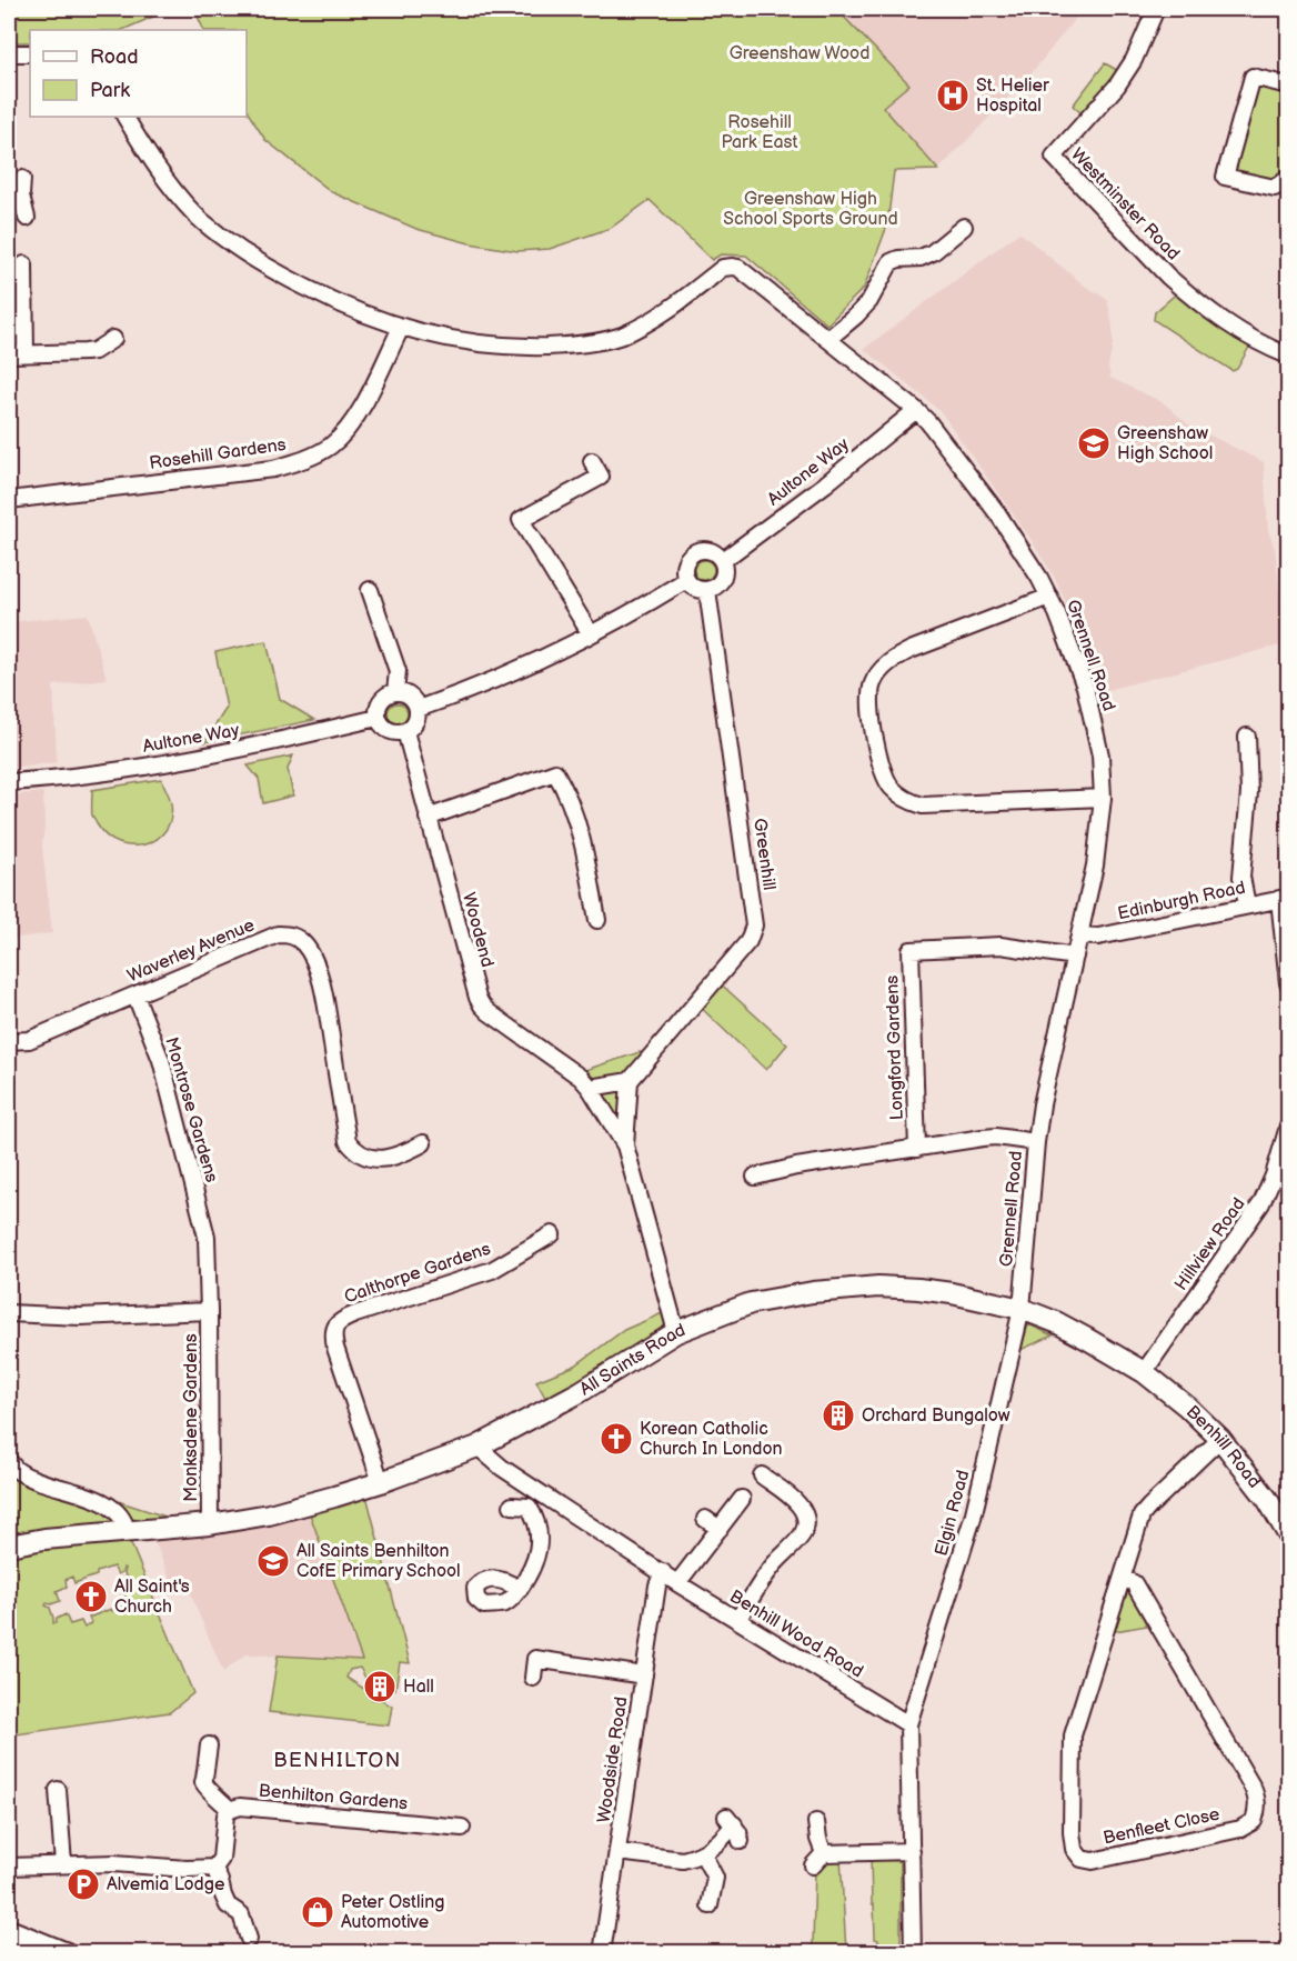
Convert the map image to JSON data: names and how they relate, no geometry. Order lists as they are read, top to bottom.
{
  "streets": {
    "street": [
      "Westminster Road",
      "Rosehill Gardens",
      "Aultone Way",
      "Grennell Road",
      "Greenhill",
      "Edinburgh Road",
      "Woodend",
      "Waverley Avenue",
      "Longford Gardens",
      "Montrose Gardens",
      "Hillview Road",
      "Calthorpe Gardens",
      "All Saints Road",
      "Monksdene Gardens",
      "Benhill Road",
      "Elgin Road",
      "Benhill Wood Road",
      "Woodside Road",
      "Benhilton Gardens",
      "Benfleet Close"
    ]
  },
  "crossings": [
    ["Rosehill Gardens", "Grennell Road"],
    ["Aultone Way", "Grennell Road"],
    ["Aultone Way", "Greenhill"],
    ["Aultone Way", "Woodend"],
    ["Grennell Road", "Edinburgh Road"],
    ["Grennell Road", "Longford Gardens"],
    ["Grennell Road", "All Saints Road"],
    ["Grennell Road", "Elgin Road"],
    ["Greenhill", "Woodend"],
    ["Woodend", "All Saints Road"],
    ["Waverley Avenue", "Montrose Gardens"],
    ["Montrose Gardens", "Monksdene Gardens"],
    ["Hillview Road", "All Saints Road"],
    ["Hillview Road", "Benhill Road"],
    ["Calthorpe Gardens", "All Saints Road"],
    ["All Saints Road", "Monksdene Gardens"],
    ["All Saints Road", "Benhill Road"],
    ["All Saints Road", "Elgin Road"],
    ["All Saints Road", "Benhill Wood Road"],
    ["Benhill Road", "Benfleet Close"],
    ["Elgin Road", "Benhill Wood Road"],
    ["Benhill Wood Road", "Woodside Road"]
  ],
  "districts": ["BENHILTON"],
  "parks": ["Greenshaw Wood", "Rosehill Park East", "Greenshaw High School Sports Ground"],
  "places": {
    "hospital": ["St. Helier Hospital"],
    "school or university": ["Greenshaw High School", "All Saints Benhilton CofE Primary School"],
    "building": ["Orchard Bungalow", "Hall"],
    "church": ["Korean Catholic Church In London", "All Saint's Church"],
    "parking": ["Alvemia Lodge"],
    "shop": ["Peter Ostling Automotive"]
  },
  "legend": ["Road", "Park"]
}
